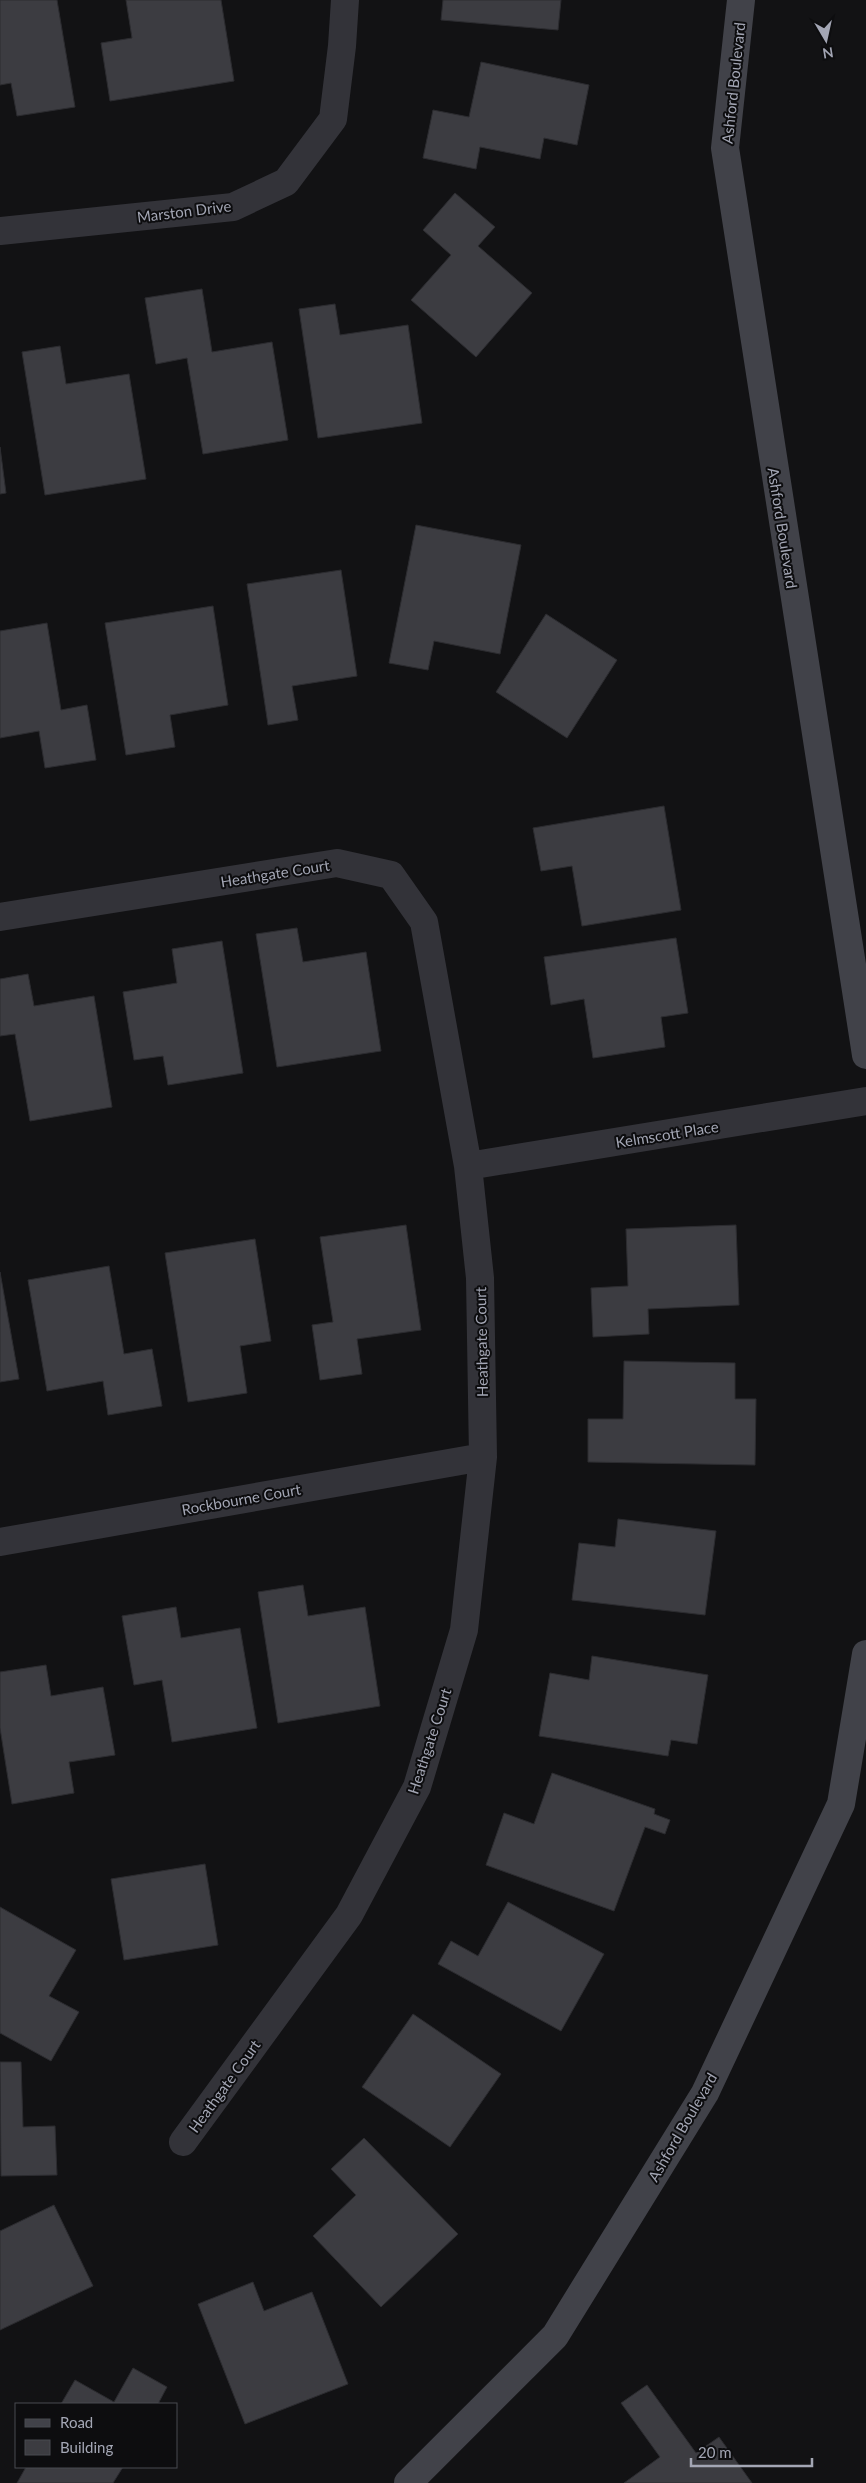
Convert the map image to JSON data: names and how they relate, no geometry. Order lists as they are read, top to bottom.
{
  "streets": {
    "street": [
      "Ashford Boulevard",
      "Marston Drive",
      "Heathgate Court",
      "Kelmscott Place",
      "Rockbourne Court"
    ]
  },
  "crossings": [
    ["Heathgate Court", "Kelmscott Place"],
    ["Heathgate Court", "Rockbourne Court"]
  ],
  "legend": ["Road", "Building"],
  "scale_bar": "20 m",
  "north": "bottom"
}
